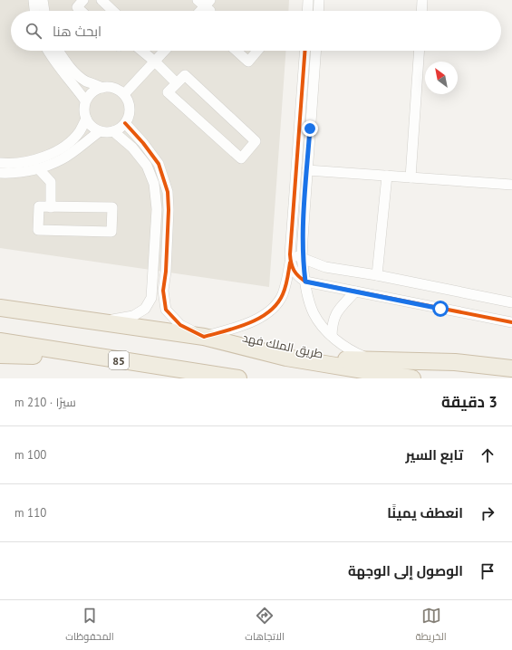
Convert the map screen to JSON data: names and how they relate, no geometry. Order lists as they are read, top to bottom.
{
  "streets": {
    "highway": ["طريق الملك فهد", "85"]
  },
  "north": "top left",
  "page": {
    "search": "ابحث هنا",
    "heading": ["3 دقيقة", "سيرًا · 210 m"],
    "list": [
      ["تابع السير", "100 m"],
      ["انعطف يمينًا", "110 m"],
      "الوصول إلى الوجهة"
    ],
    "nav": ["الخريطة", "الاتجاهات", "المحفوظات"]
  }
}
